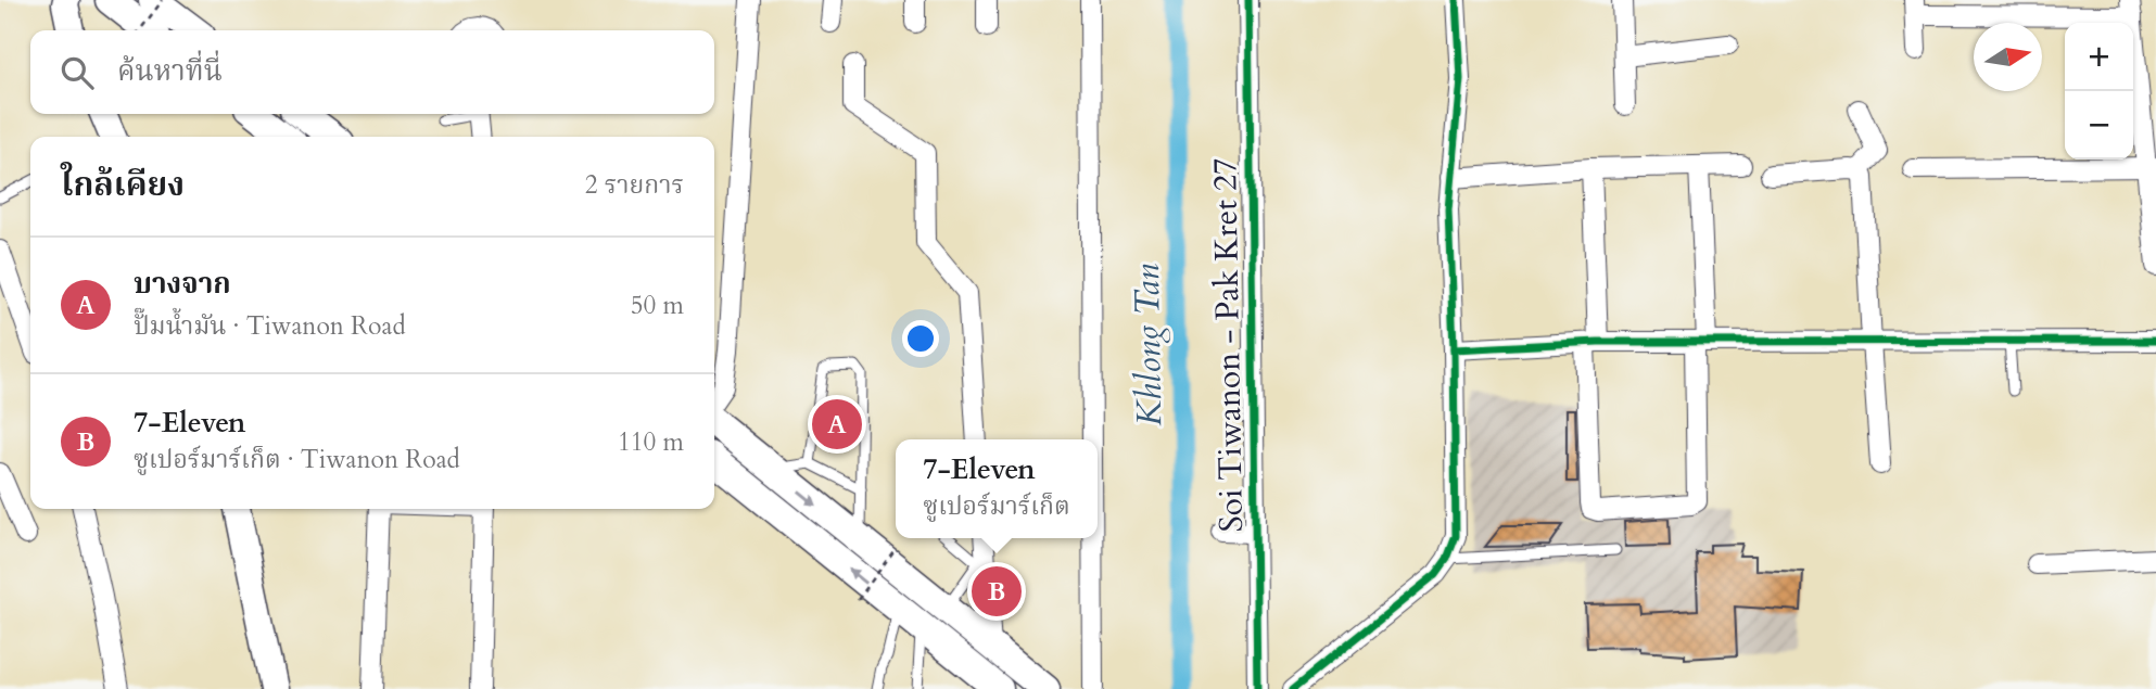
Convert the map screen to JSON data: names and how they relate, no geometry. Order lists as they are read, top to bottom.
{
  "streets": {
    "street": ["Soi Tiwanon - Pak Kret 27"]
  },
  "water": ["Khlong Tan"],
  "north": "right",
  "page": {
    "map_buttons": ["+", "−"],
    "search": "ค้นหาที่นี่",
    "heading": ["ใกล้เคียง", "2 รายการ"],
    "list": [
      {
        "mark": "A",
        "name": "บางจาก",
        "note": "ปั๊มน้ำมัน · Tiwanon Road",
        "value": "50 m"
      },
      {
        "mark": "B",
        "name": "7-Eleven",
        "note": "ซูเปอร์มาร์เก็ต · Tiwanon Road",
        "value": "110 m"
      }
    ],
    "pins": ["A", "B"],
    "popup": ["7-Eleven", "ซูเปอร์มาร์เก็ต"]
  }
}
